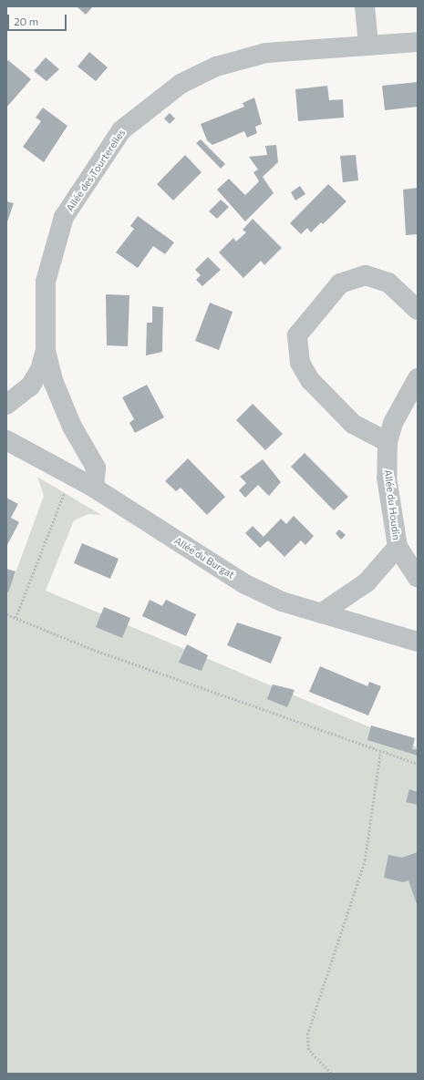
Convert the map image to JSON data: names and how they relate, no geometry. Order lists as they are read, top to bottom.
{
  "streets": {
    "street": ["Allée des Tourterelles", "Allée du Houdin", "Allée du Burgat"]
  },
  "crossings": [
    ["Allée des Tourterelles", "Allée du Burgat"],
    ["Allée du Houdin", "Allée du Burgat"]
  ],
  "scale_bar": "20 m"
}
